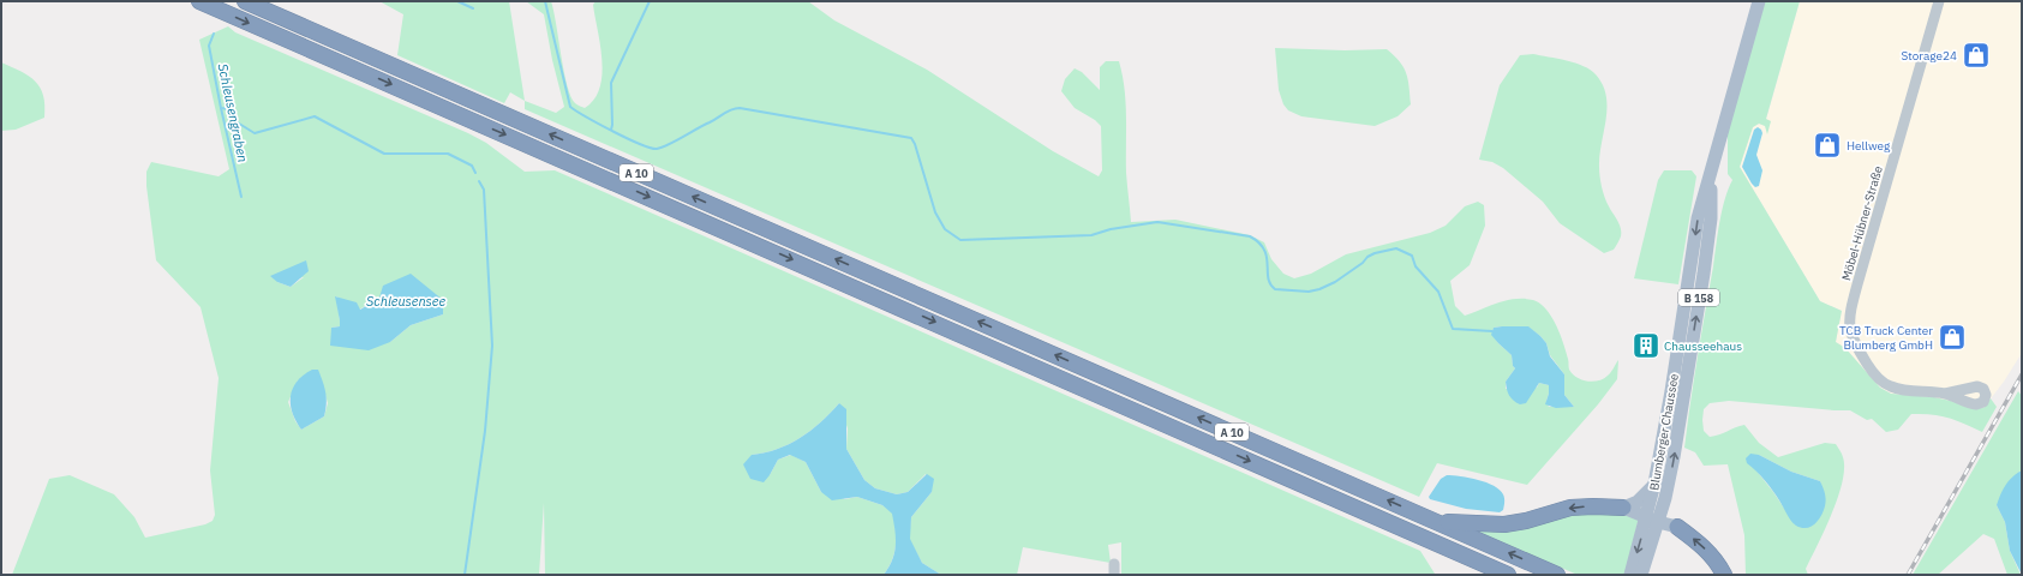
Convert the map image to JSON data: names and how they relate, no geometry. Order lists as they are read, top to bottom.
{
  "streets": {
    "highway": ["A 10"],
    "main road": ["B 158", "Blumberger Chaussee"],
    "street": ["Möbel-Hübner-Straße"]
  },
  "water": ["Schleusengraben", "Schleusensee"],
  "places": {
    "shop": ["Storage24", "Hellweg", "TCB Truck Center Blumberg GmbH"],
    "building": ["Chausseehaus"]
  }
}
